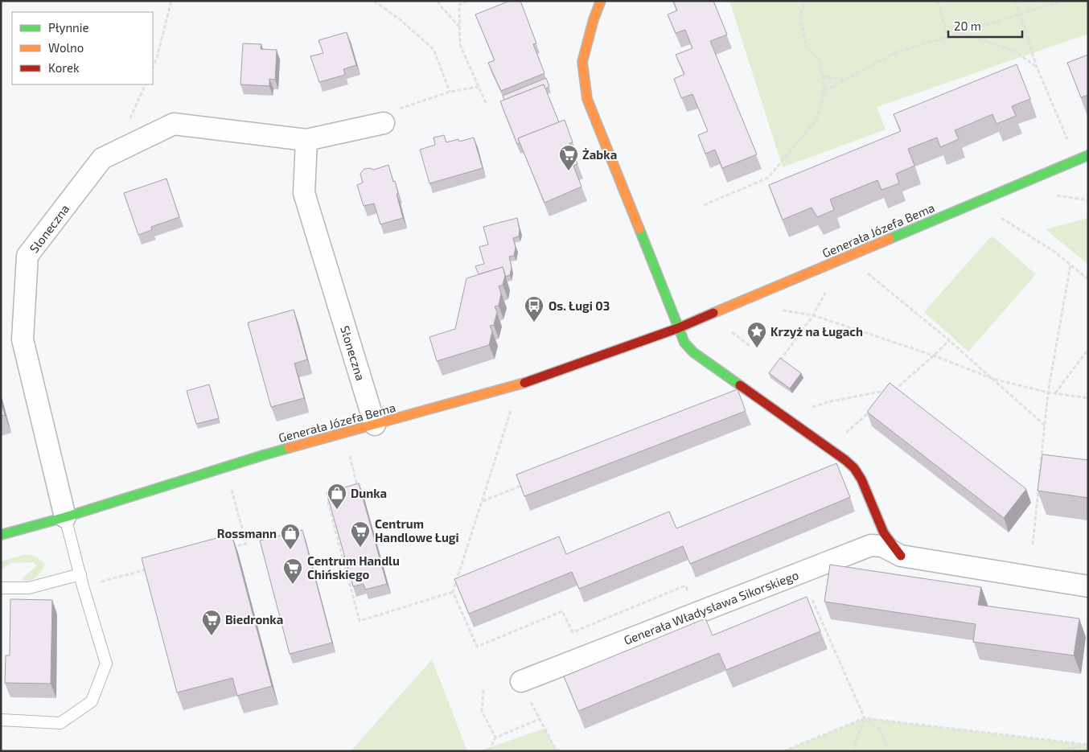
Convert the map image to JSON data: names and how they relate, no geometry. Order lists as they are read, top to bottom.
{
  "streets": {
    "street": ["Słoneczna", "Generała Józefa Bema", "Generała Władysława Sikorskiego"]
  },
  "crossings": [
    ["Słoneczna", "Generała Józefa Bema"]
  ],
  "places": {
    "supermarket": [
      "Żabka",
      "Centrum Handlowe Ługi",
      "Centrum Handlu Chińskiego",
      "Biedronka"
    ],
    "bus stop": ["Os. Ługi 03"],
    "place": ["Krzyż na Ługach"],
    "shop": ["Dunka", "Rossmann"]
  },
  "legend": ["Płynnie", "Wolno", "Korek"],
  "scale_bar": "20 m"
}
